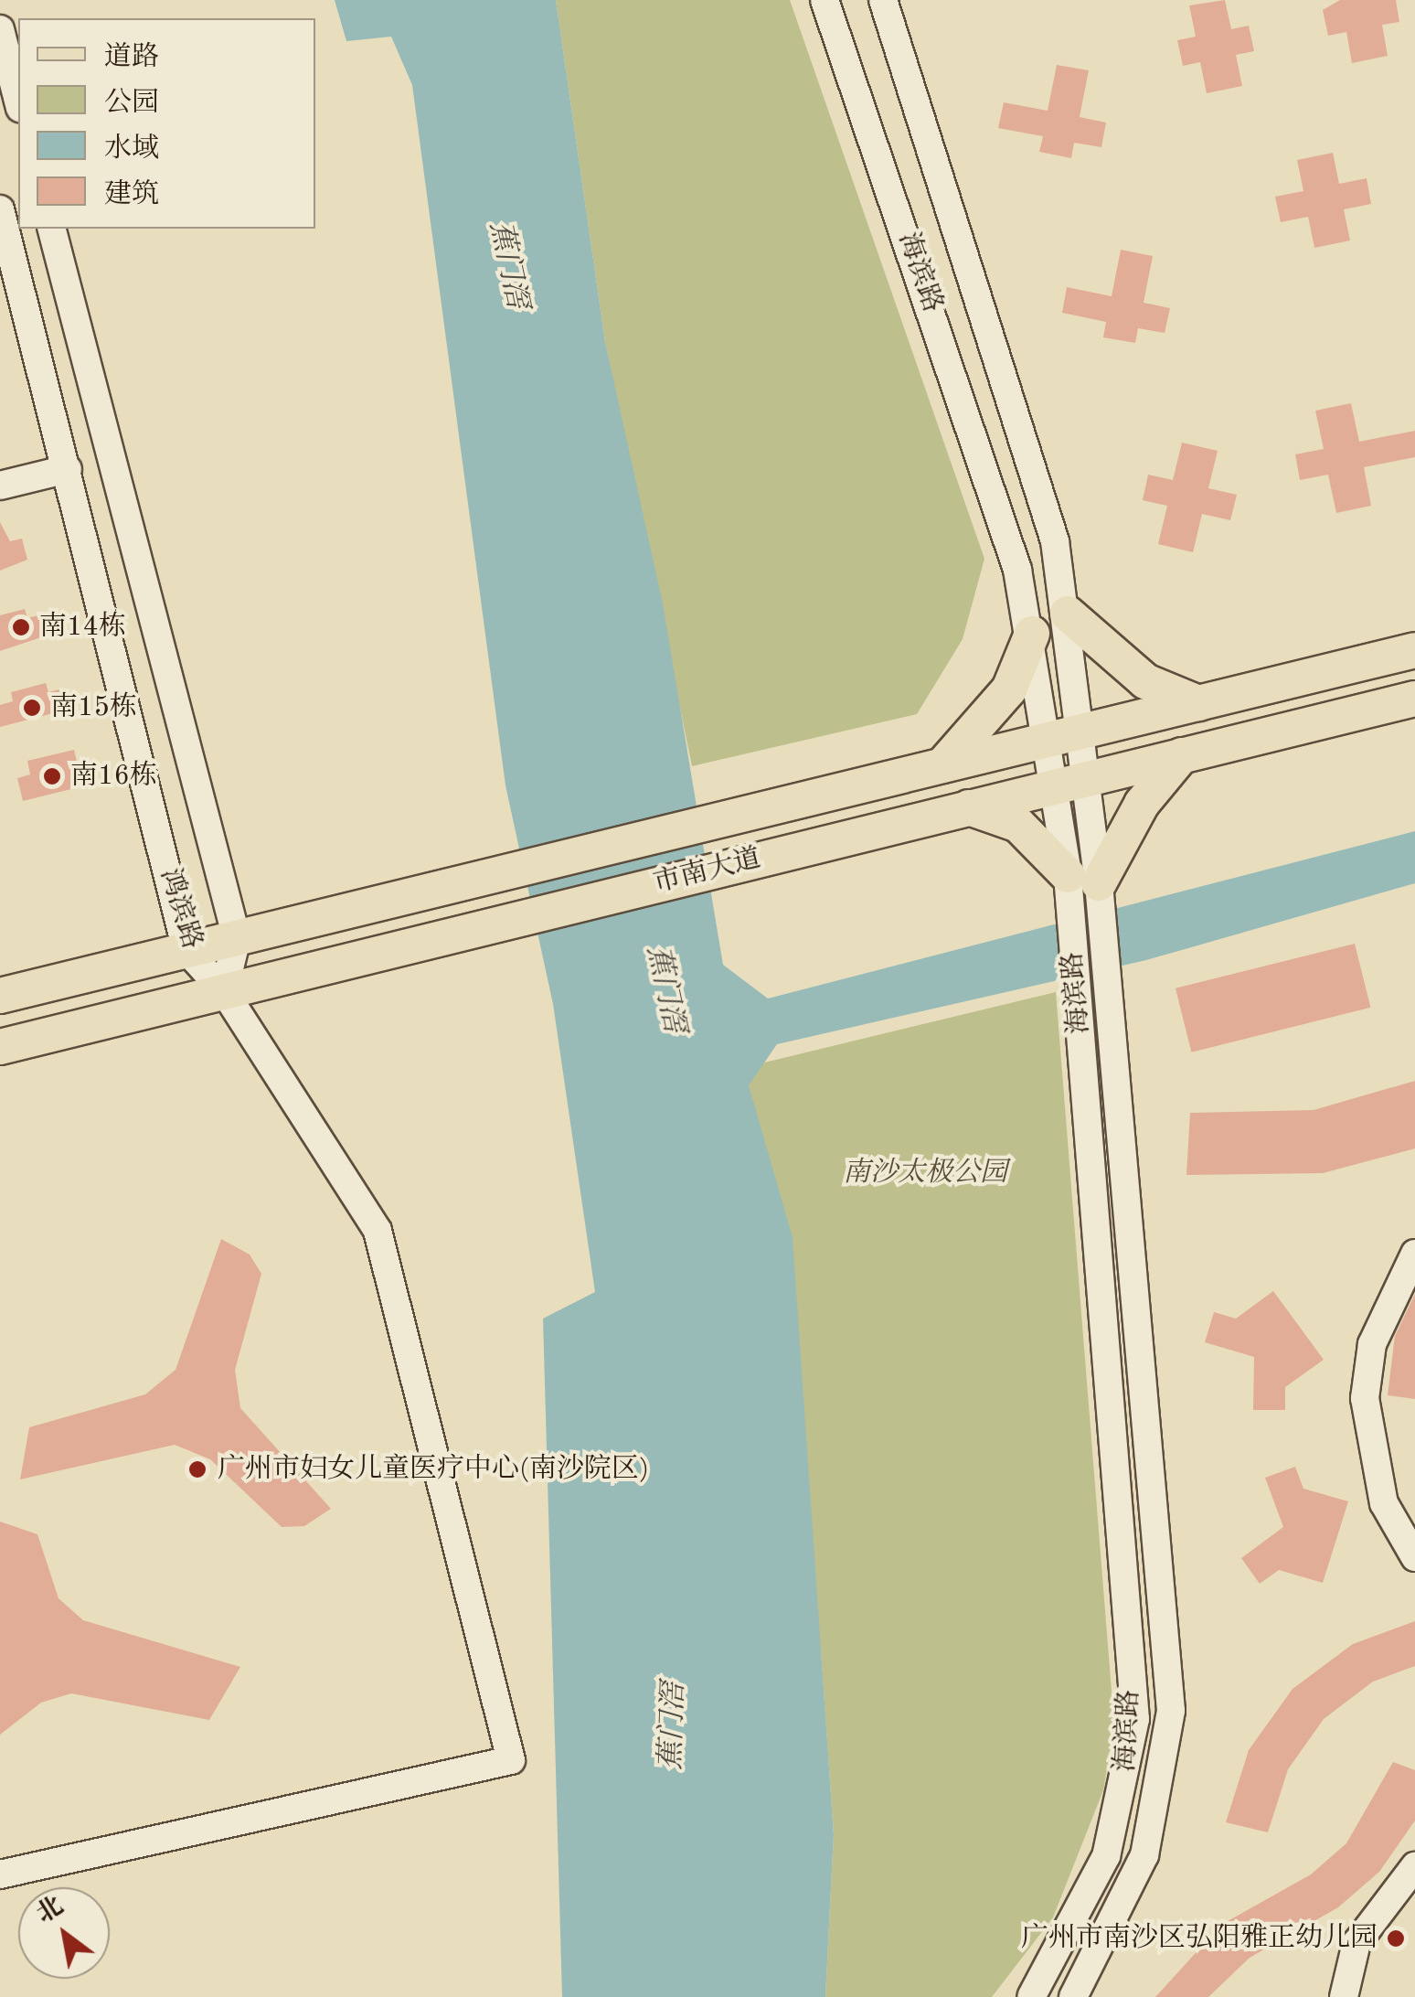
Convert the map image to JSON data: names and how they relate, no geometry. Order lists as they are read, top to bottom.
{
  "streets": {
    "main road": ["市南大道"],
    "street": ["海滨路", "鸿滨路"]
  },
  "crossings": [
    ["海滨路", "市南大道"],
    ["市南大道", "鸿滨路"]
  ],
  "water": ["蕉门滘"],
  "parks": ["南沙太极公园"],
  "places": [
    "南14栋",
    "南15栋",
    "南16栋",
    "广州市妇女儿童医疗中心(南沙院区)",
    "广州市南沙区弘阳雅正幼儿园"
  ],
  "legend": [
    "道路",
    "公园",
    "水域",
    "建筑"
  ],
  "north": "top left"
}
